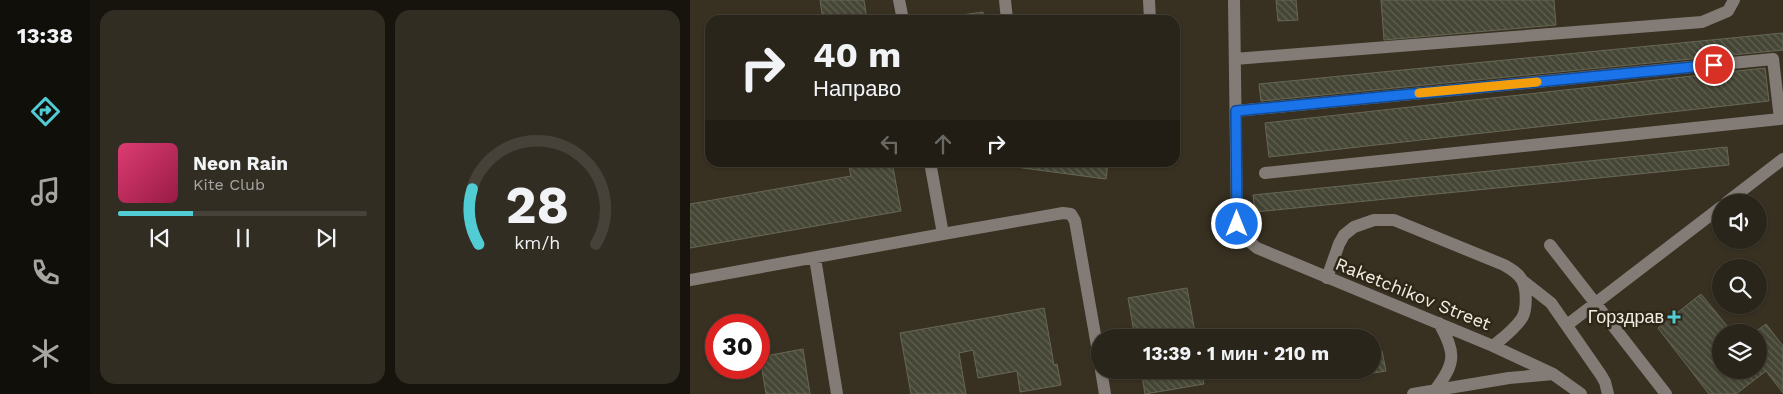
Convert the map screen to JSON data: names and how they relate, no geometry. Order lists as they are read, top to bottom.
{
  "streets": {
    "street": ["Raketchikov Street"]
  },
  "places": {
    "health": ["Горздрав"]
  },
  "page": {
    "tabs": "13:38",
    "turn": ["40 m", "Направо"],
    "song": ["Neon Rain", "Kite Club"],
    "limit": "30",
    "trip": "13:39 · 1 мин · 210 m",
    "gauge": ["28", "km/h"]
  }
}
